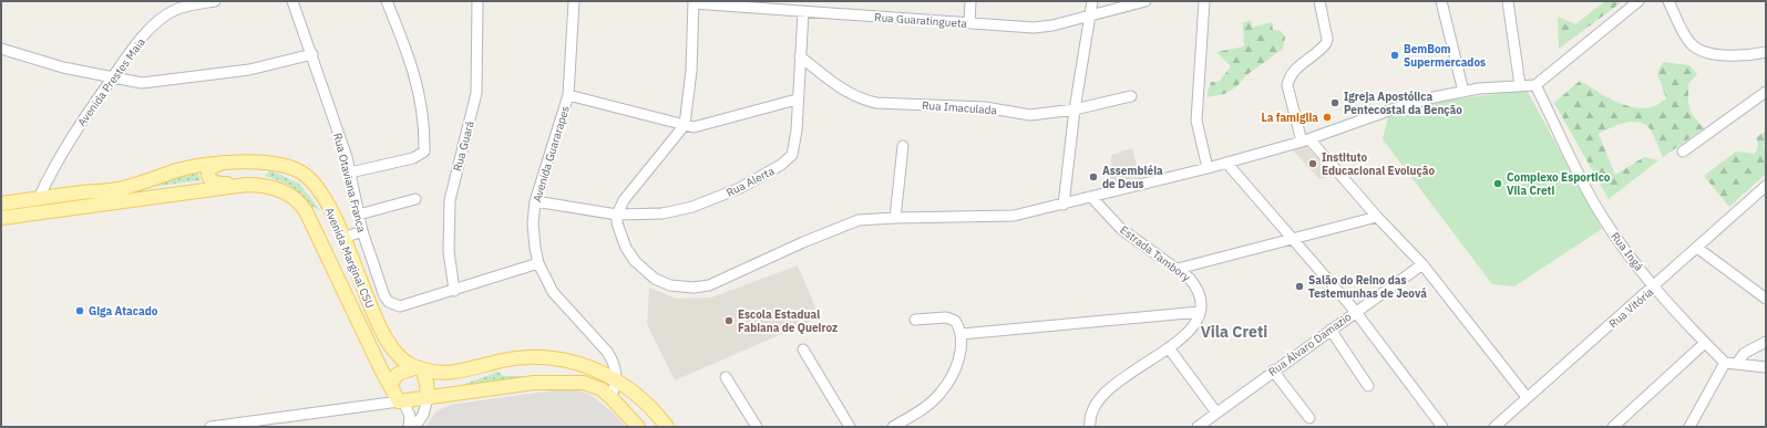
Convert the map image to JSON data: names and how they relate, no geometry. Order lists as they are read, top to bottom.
{
  "streets": {
    "main road": ["Avenida Marginal CSU"],
    "street": [
      "Rua Guaratingueta",
      "Avenida Prestes Maia",
      "Rua Imaculada",
      "Rua Guará",
      "Avenida Guararapes",
      "Rua Alerta",
      "Rua Otaviana Franca",
      "Rua Ingá",
      "Estrada Tambory",
      "Rua Vitória",
      "Rua Álvaro Damazio"
    ]
  },
  "crossings": [
    ["Rua Guaratingueta", "Rua Alerta"],
    ["Avenida Prestes Maia", "Avenida Marginal CSU"],
    ["Rua Imaculada", "Rua Alerta"],
    ["Rua Guará", "Rua Otaviana Franca"],
    ["Avenida Guararapes", "Rua Alerta"],
    ["Avenida Guararapes", "Avenida Marginal CSU"],
    ["Rua Ingá", "Rua Vitória"]
  ],
  "districts": ["Vila Creti"],
  "places": [
    "BemBom Supermercados",
    "Igreja Apostólica Pentecostal da Benção",
    "La famiglia",
    "Instituto Educacional Evolução",
    "Assembléia de Deus",
    "Complexo Esportico Vila Creti",
    "Salão do Reino das Testemunhas de Jeová",
    "Giga Atacado",
    "Escola Estadual Fabiana de Queiroz"
  ]
}
